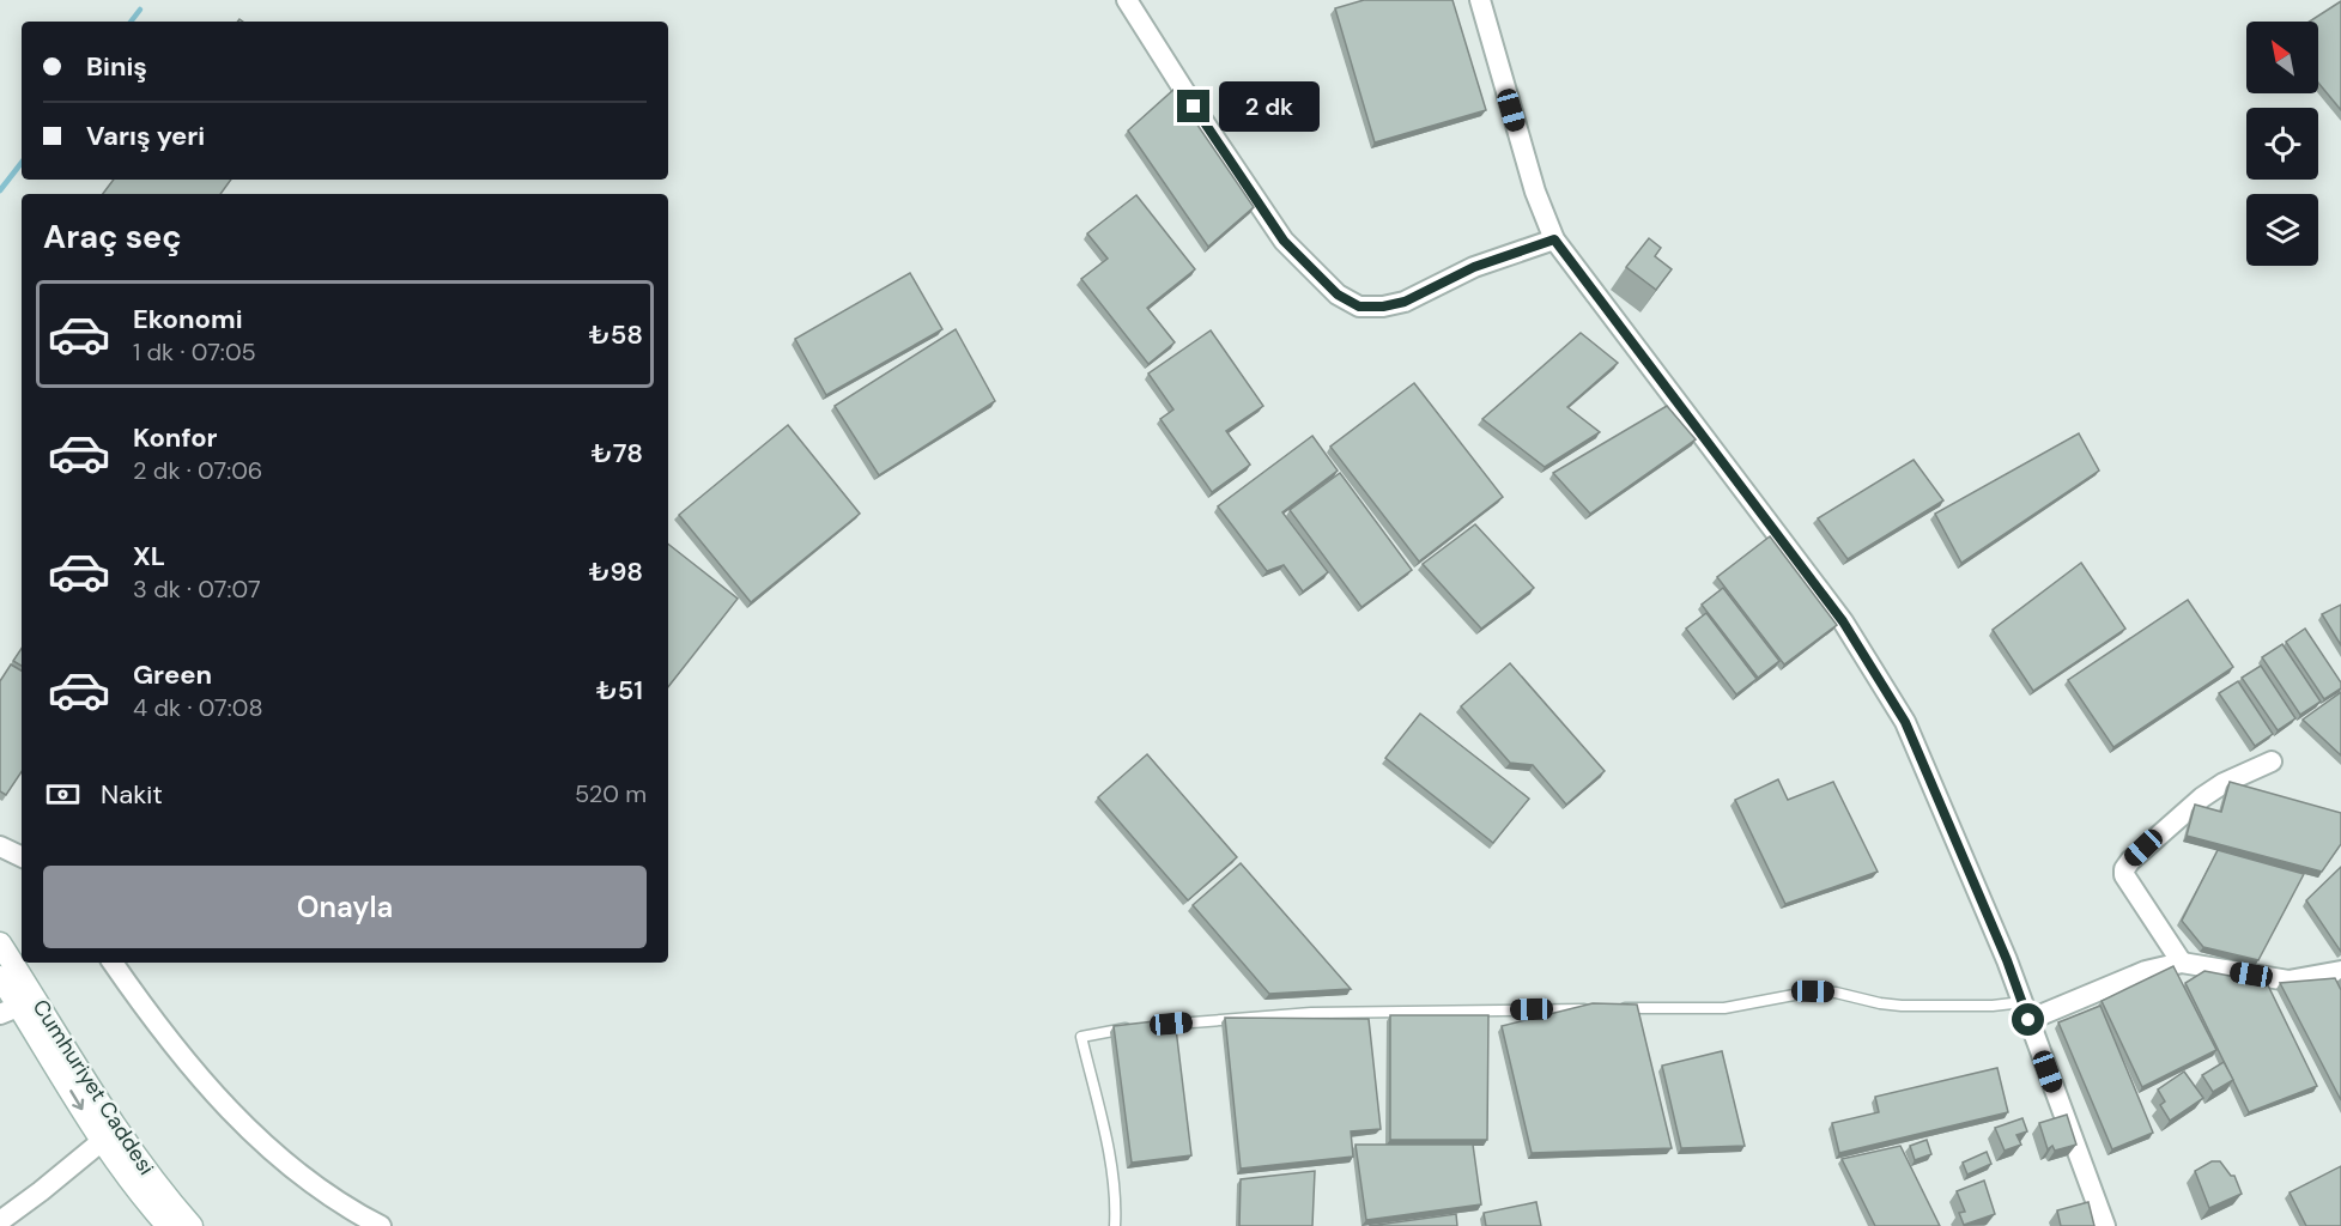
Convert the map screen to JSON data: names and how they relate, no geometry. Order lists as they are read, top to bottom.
{
  "streets": {
    "street": ["Cumhuriyet Caddesi"]
  },
  "north": "top left",
  "page": {
    "banner": ["Biniş", "Varış yeri"],
    "bubble": "2 dk",
    "heading": "Araç seç",
    "list": [
      {
        "name": "Ekonomi",
        "note": "1 dk · 07:05",
        "value": "₺58"
      },
      {
        "name": "Konfor",
        "note": "2 dk · 07:06",
        "value": "₺78"
      },
      {
        "name": "XL",
        "note": "3 dk · 07:07",
        "value": "₺98"
      },
      {
        "name": "Green",
        "note": "4 dk · 07:08",
        "value": "₺51"
      }
    ],
    "pay": ["Nakit", "520 m"],
    "buttons": "Onayla"
  }
}
